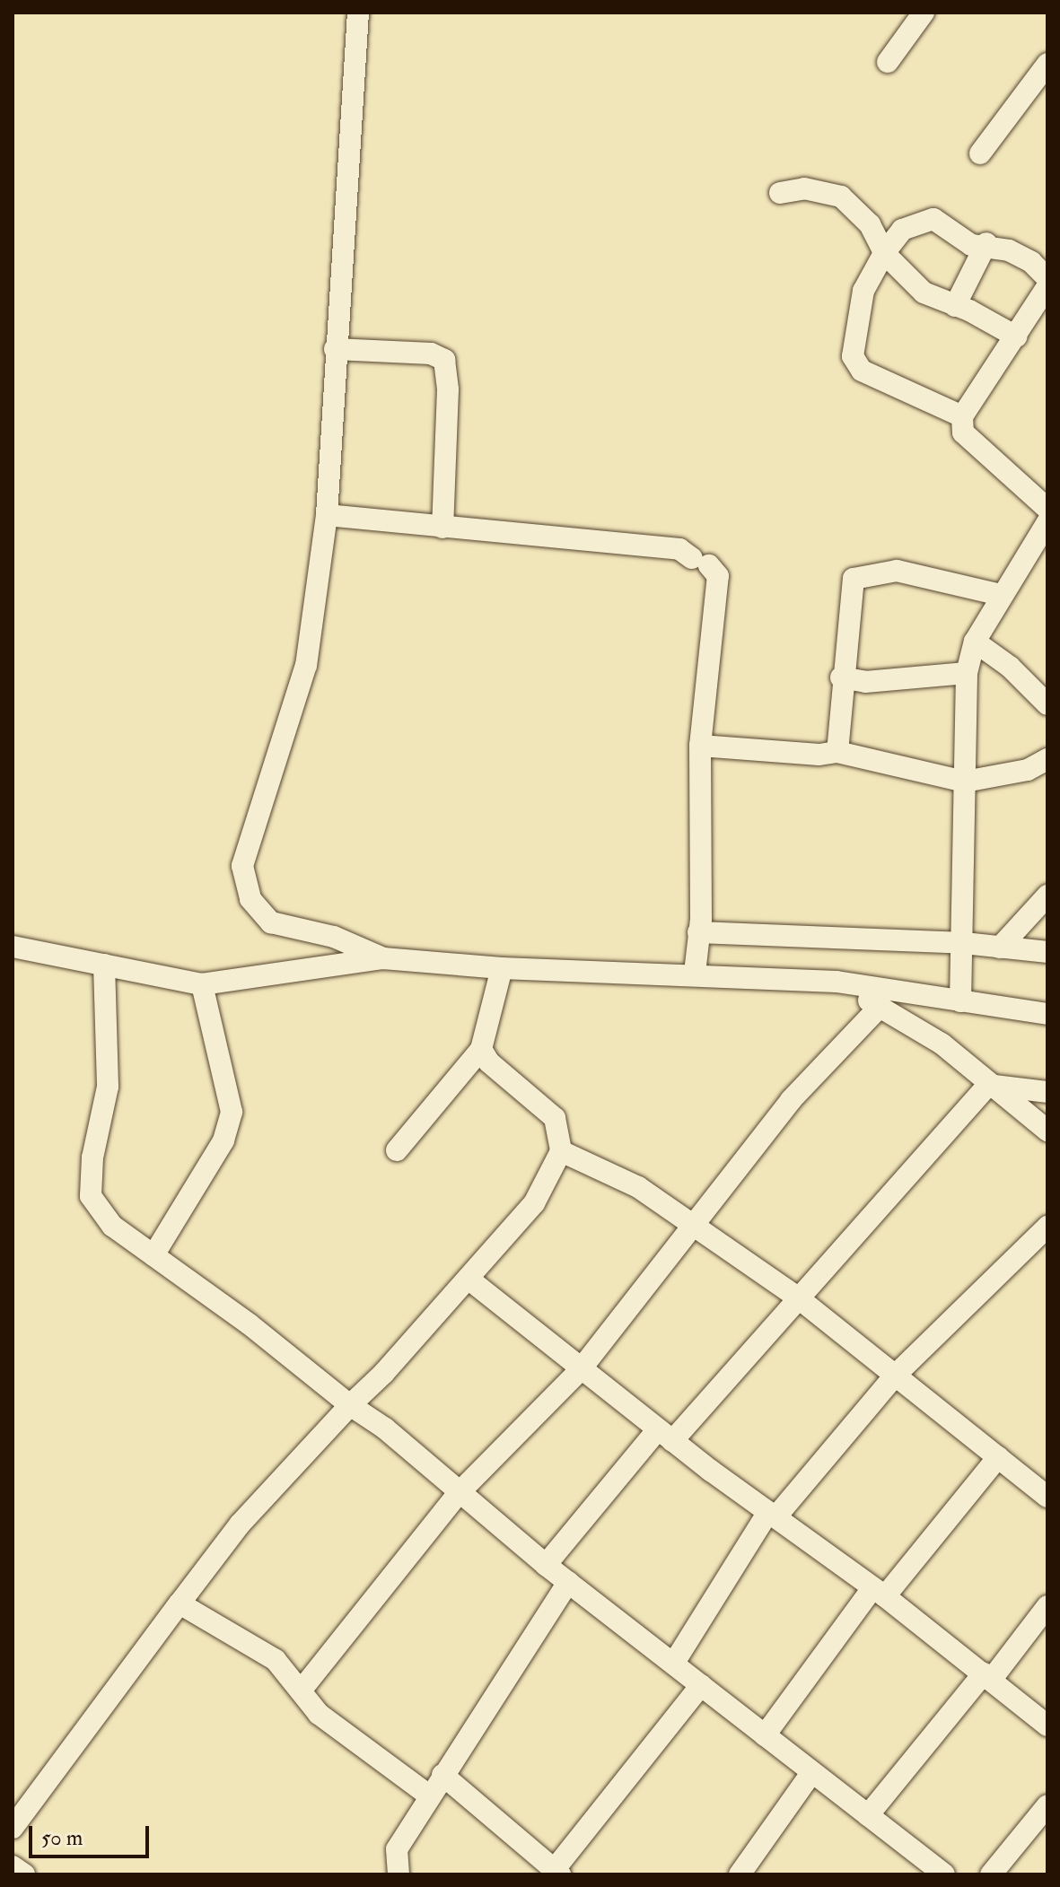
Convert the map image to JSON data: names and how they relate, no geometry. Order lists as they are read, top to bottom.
{
  "scale_bar": "50 m"
}
